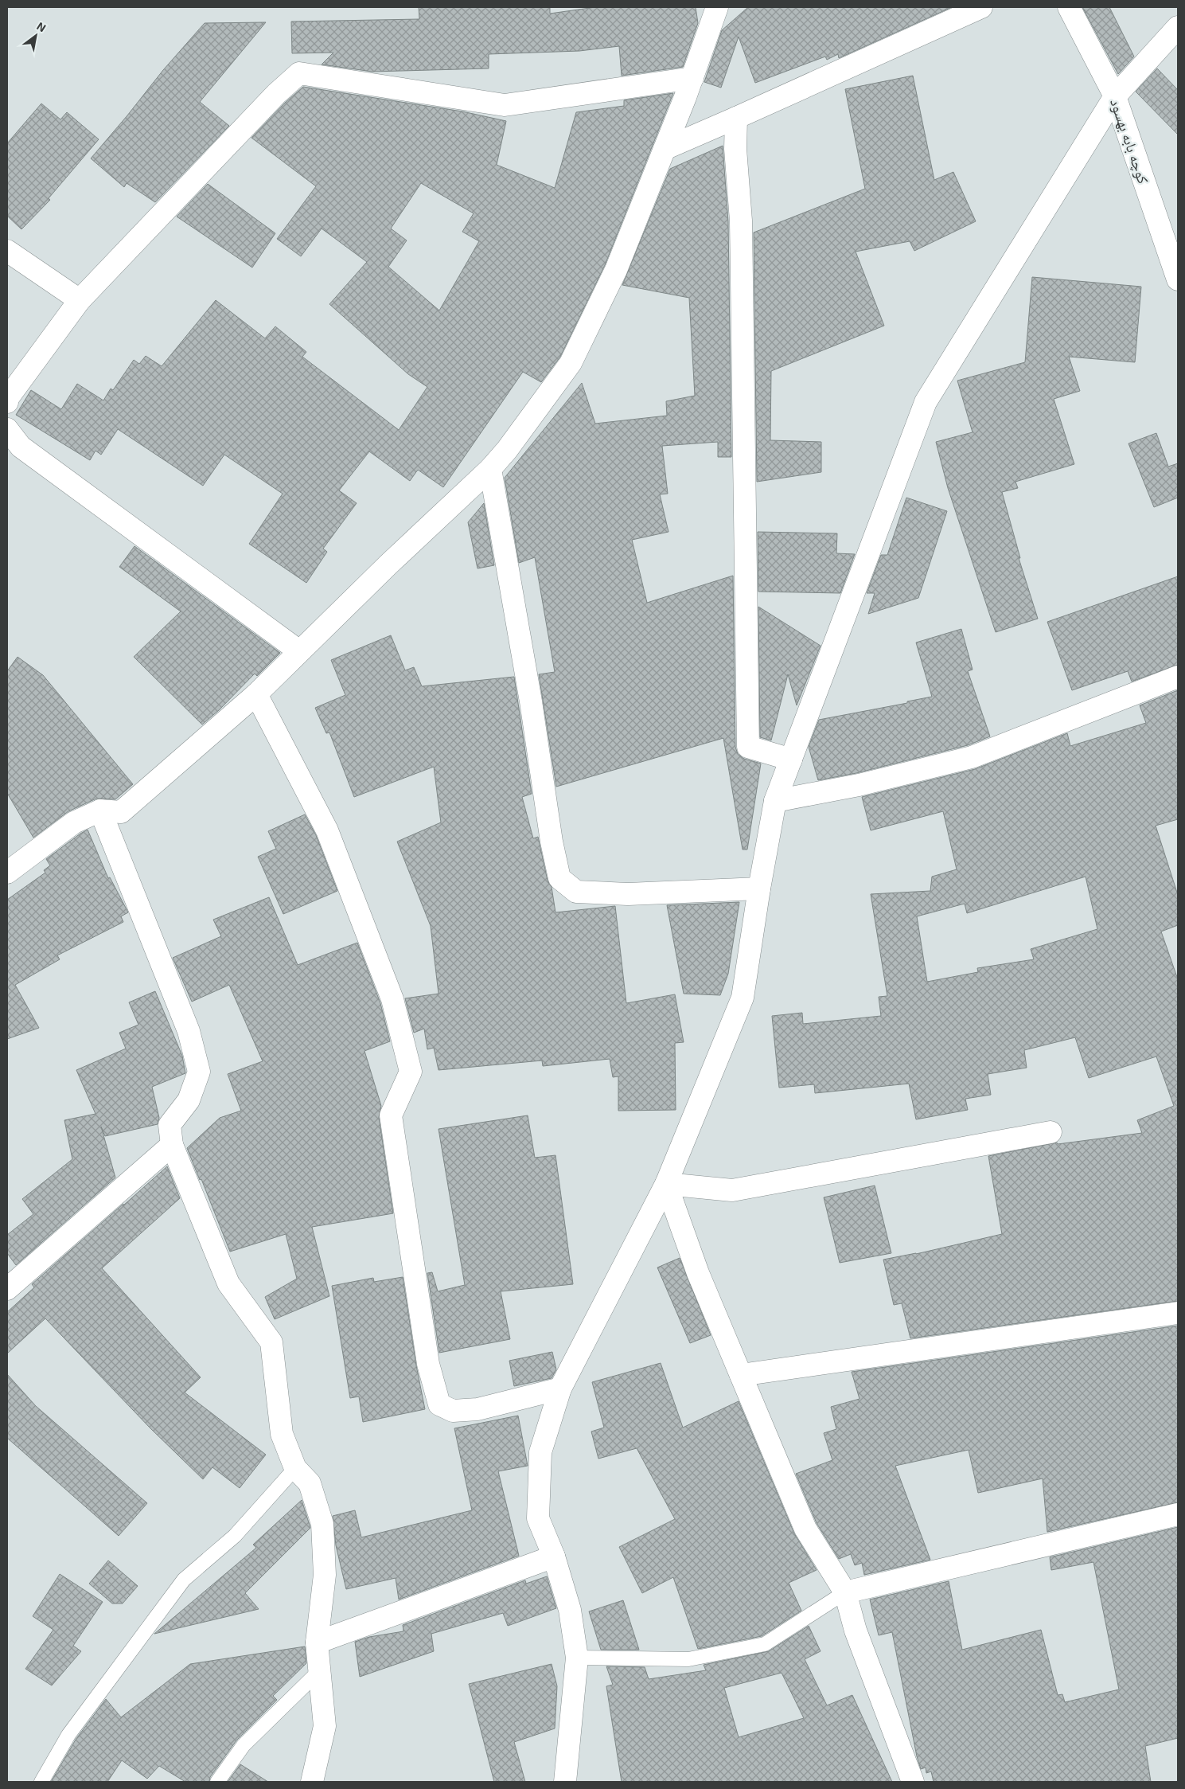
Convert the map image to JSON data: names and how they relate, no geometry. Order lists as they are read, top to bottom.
{
  "streets": {
    "street": ["کوچه بابه بهسود"]
  },
  "north": "top right"
}
